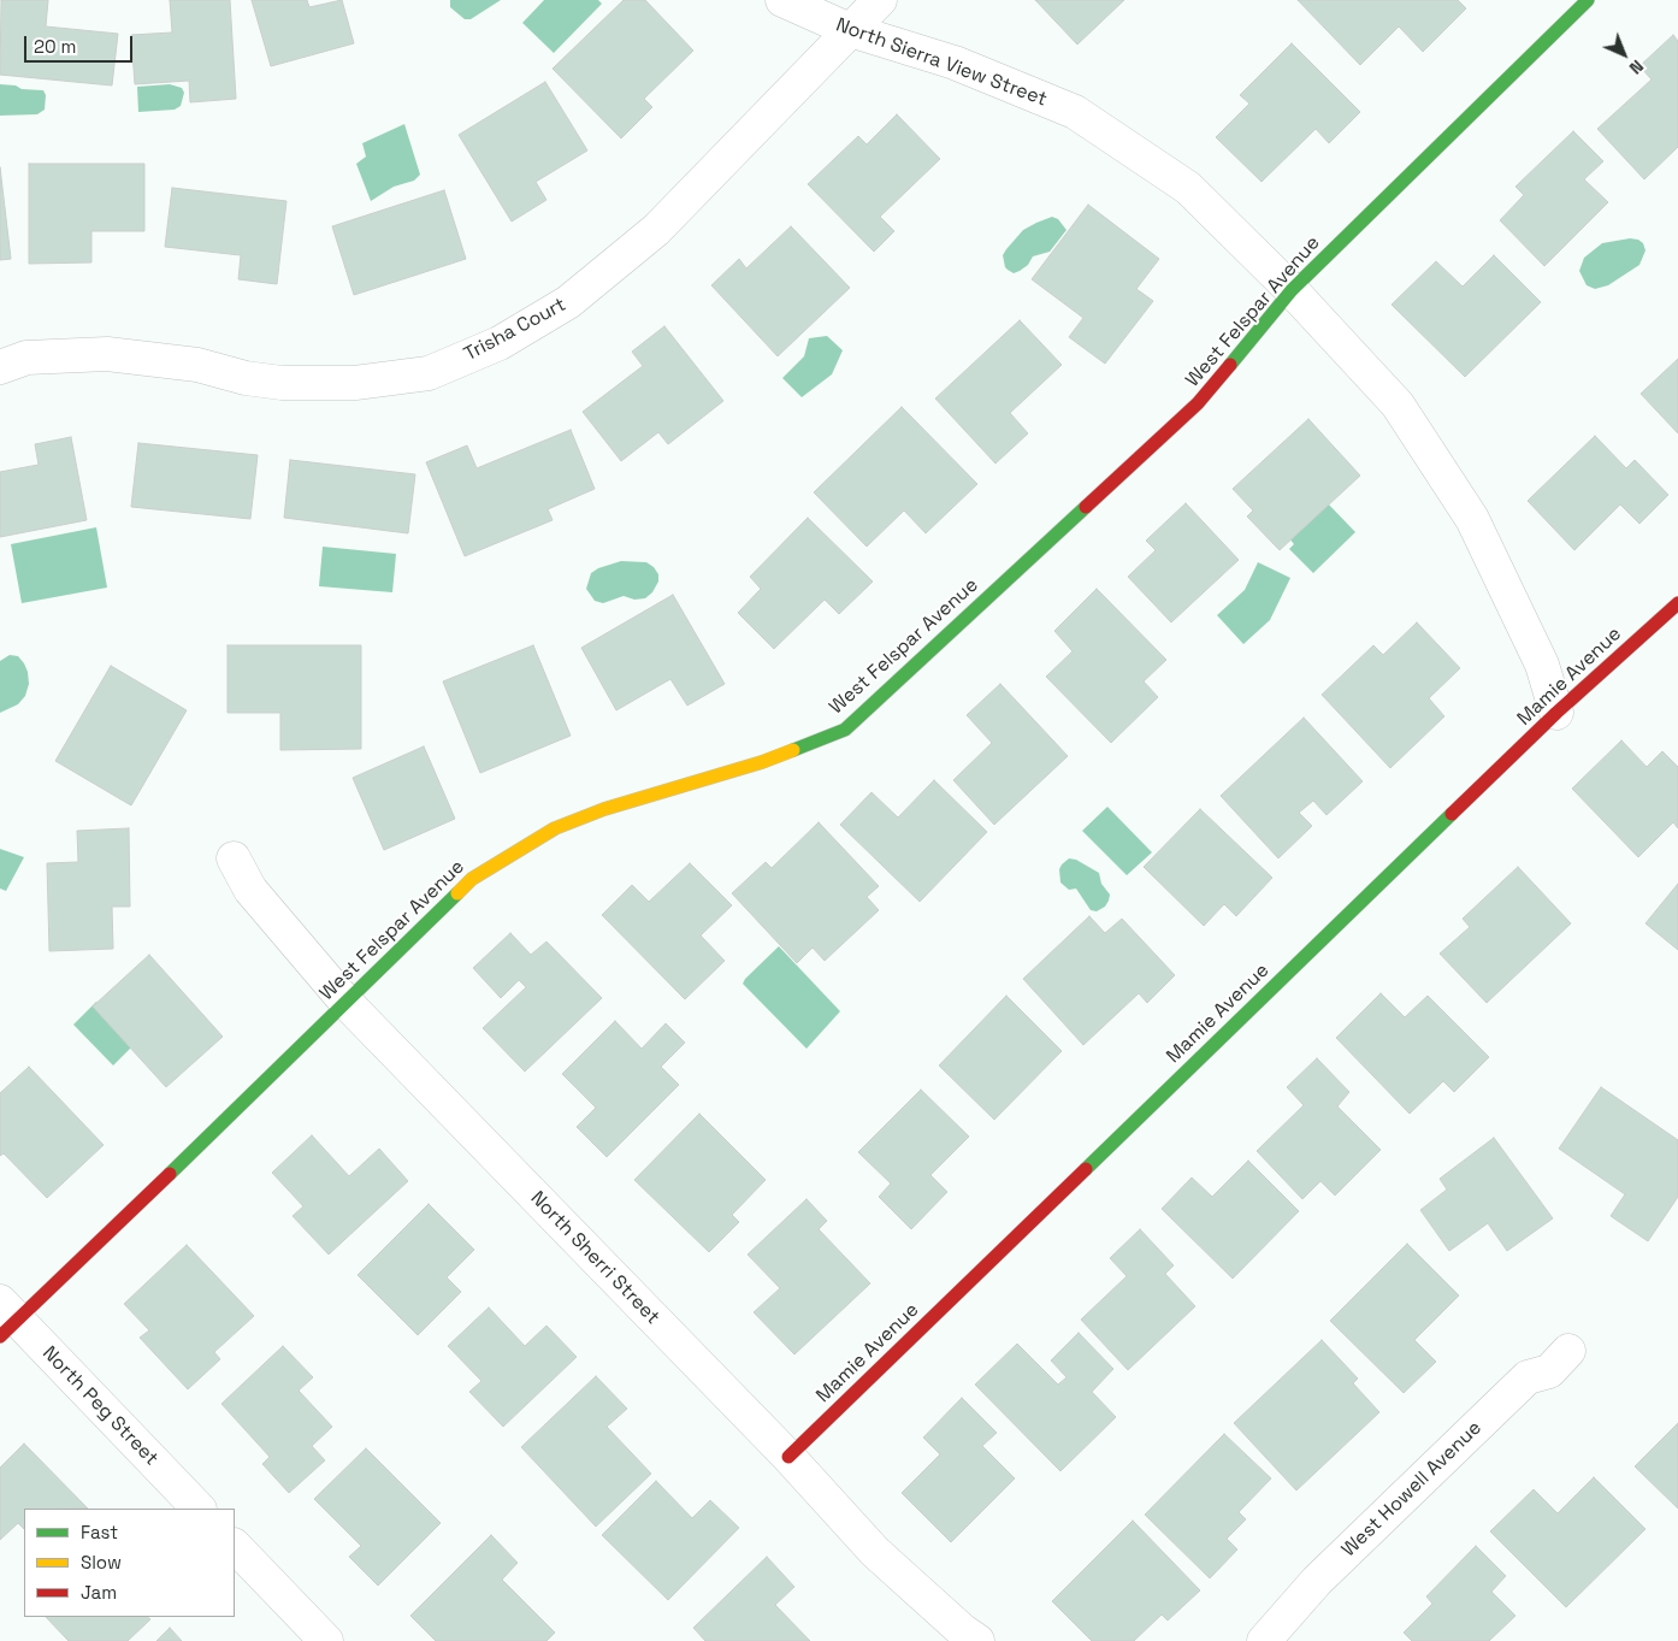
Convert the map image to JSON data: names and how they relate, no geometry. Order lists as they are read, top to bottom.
{
  "streets": {
    "street": [
      "North Sierra View Street",
      "West Felspar Avenue",
      "Trisha Court",
      "Mamie Avenue",
      "North Sherri Street",
      "North Peg Street",
      "West Howell Avenue"
    ]
  },
  "crossings": [
    ["North Sierra View Street", "West Felspar Avenue"],
    ["North Sierra View Street", "Trisha Court"],
    ["North Sierra View Street", "Mamie Avenue"],
    ["West Felspar Avenue", "North Sherri Street"],
    ["West Felspar Avenue", "North Peg Street"],
    ["Mamie Avenue", "North Sherri Street"]
  ],
  "legend": ["Fast", "Slow", "Jam"],
  "scale_bar": "20 m",
  "north": "bottom right"
}
